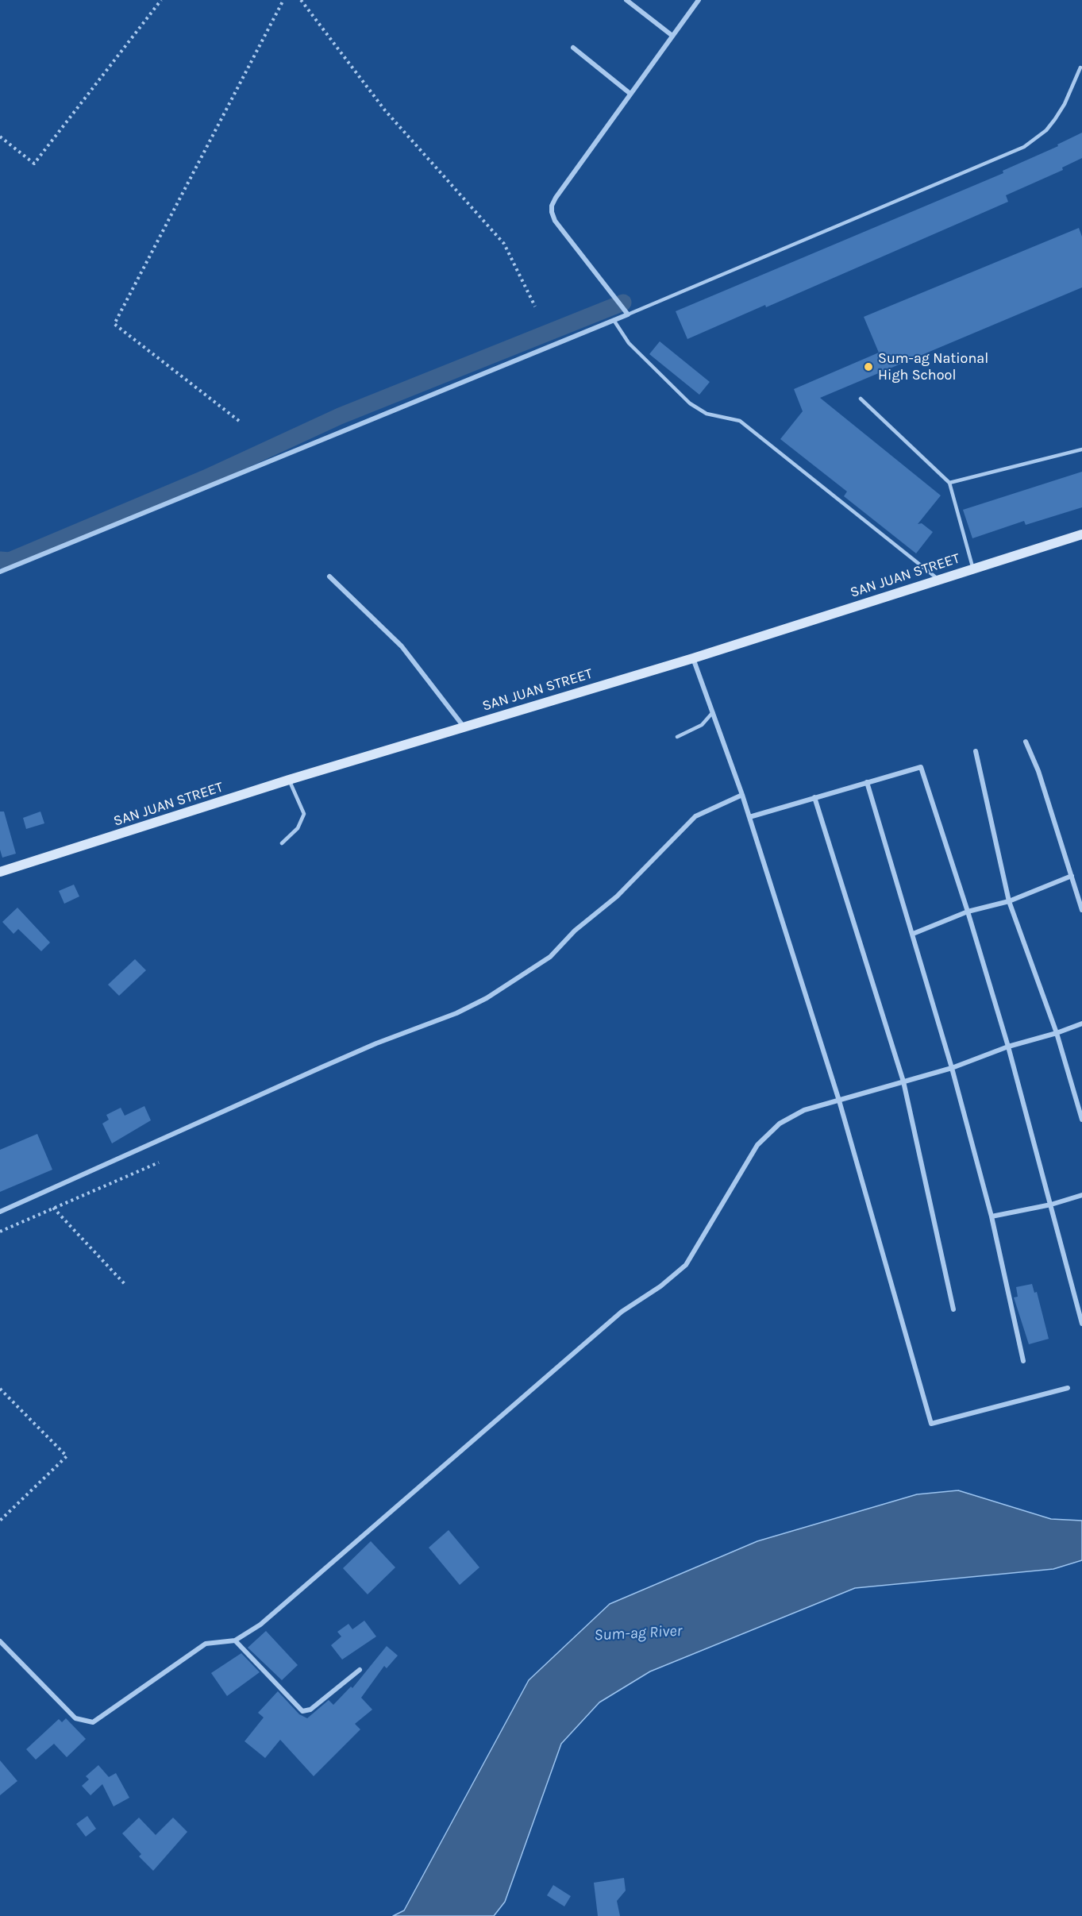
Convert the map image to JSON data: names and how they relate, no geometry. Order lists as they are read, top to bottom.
{
  "streets": {
    "main road": ["SAN JUAN STREET"]
  },
  "water": ["Sum-ag River"],
  "places": ["Sum-ag National High School"]
}
